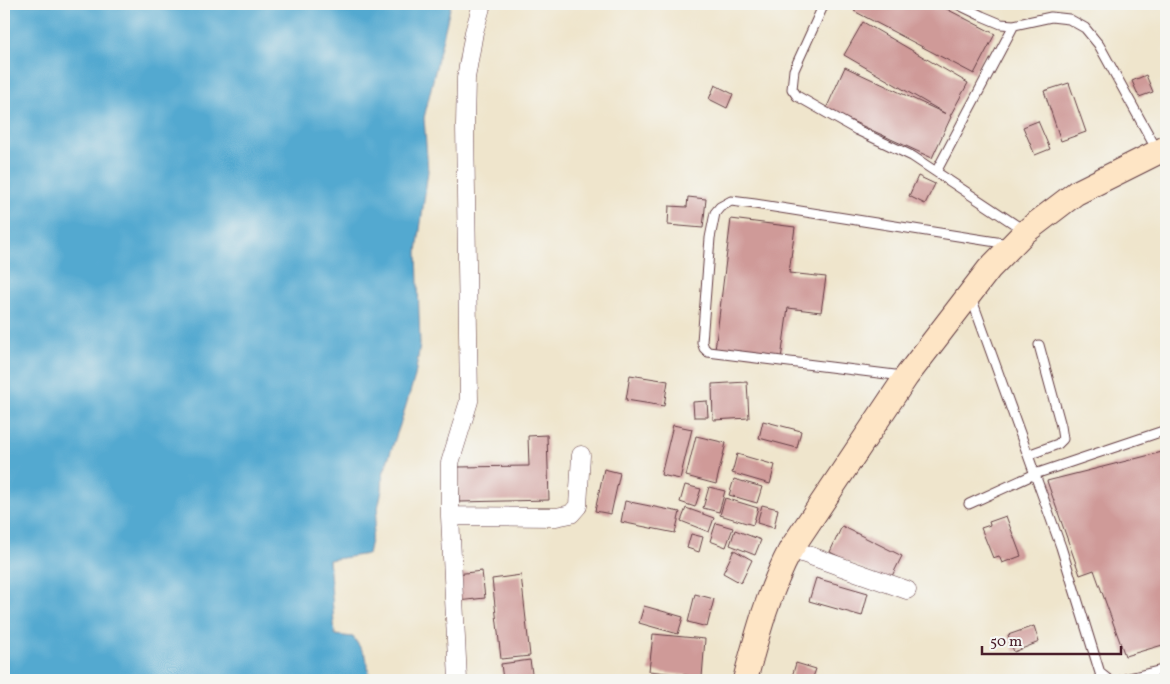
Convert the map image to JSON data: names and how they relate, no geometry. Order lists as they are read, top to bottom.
{
  "scale_bar": "50 m"
}
